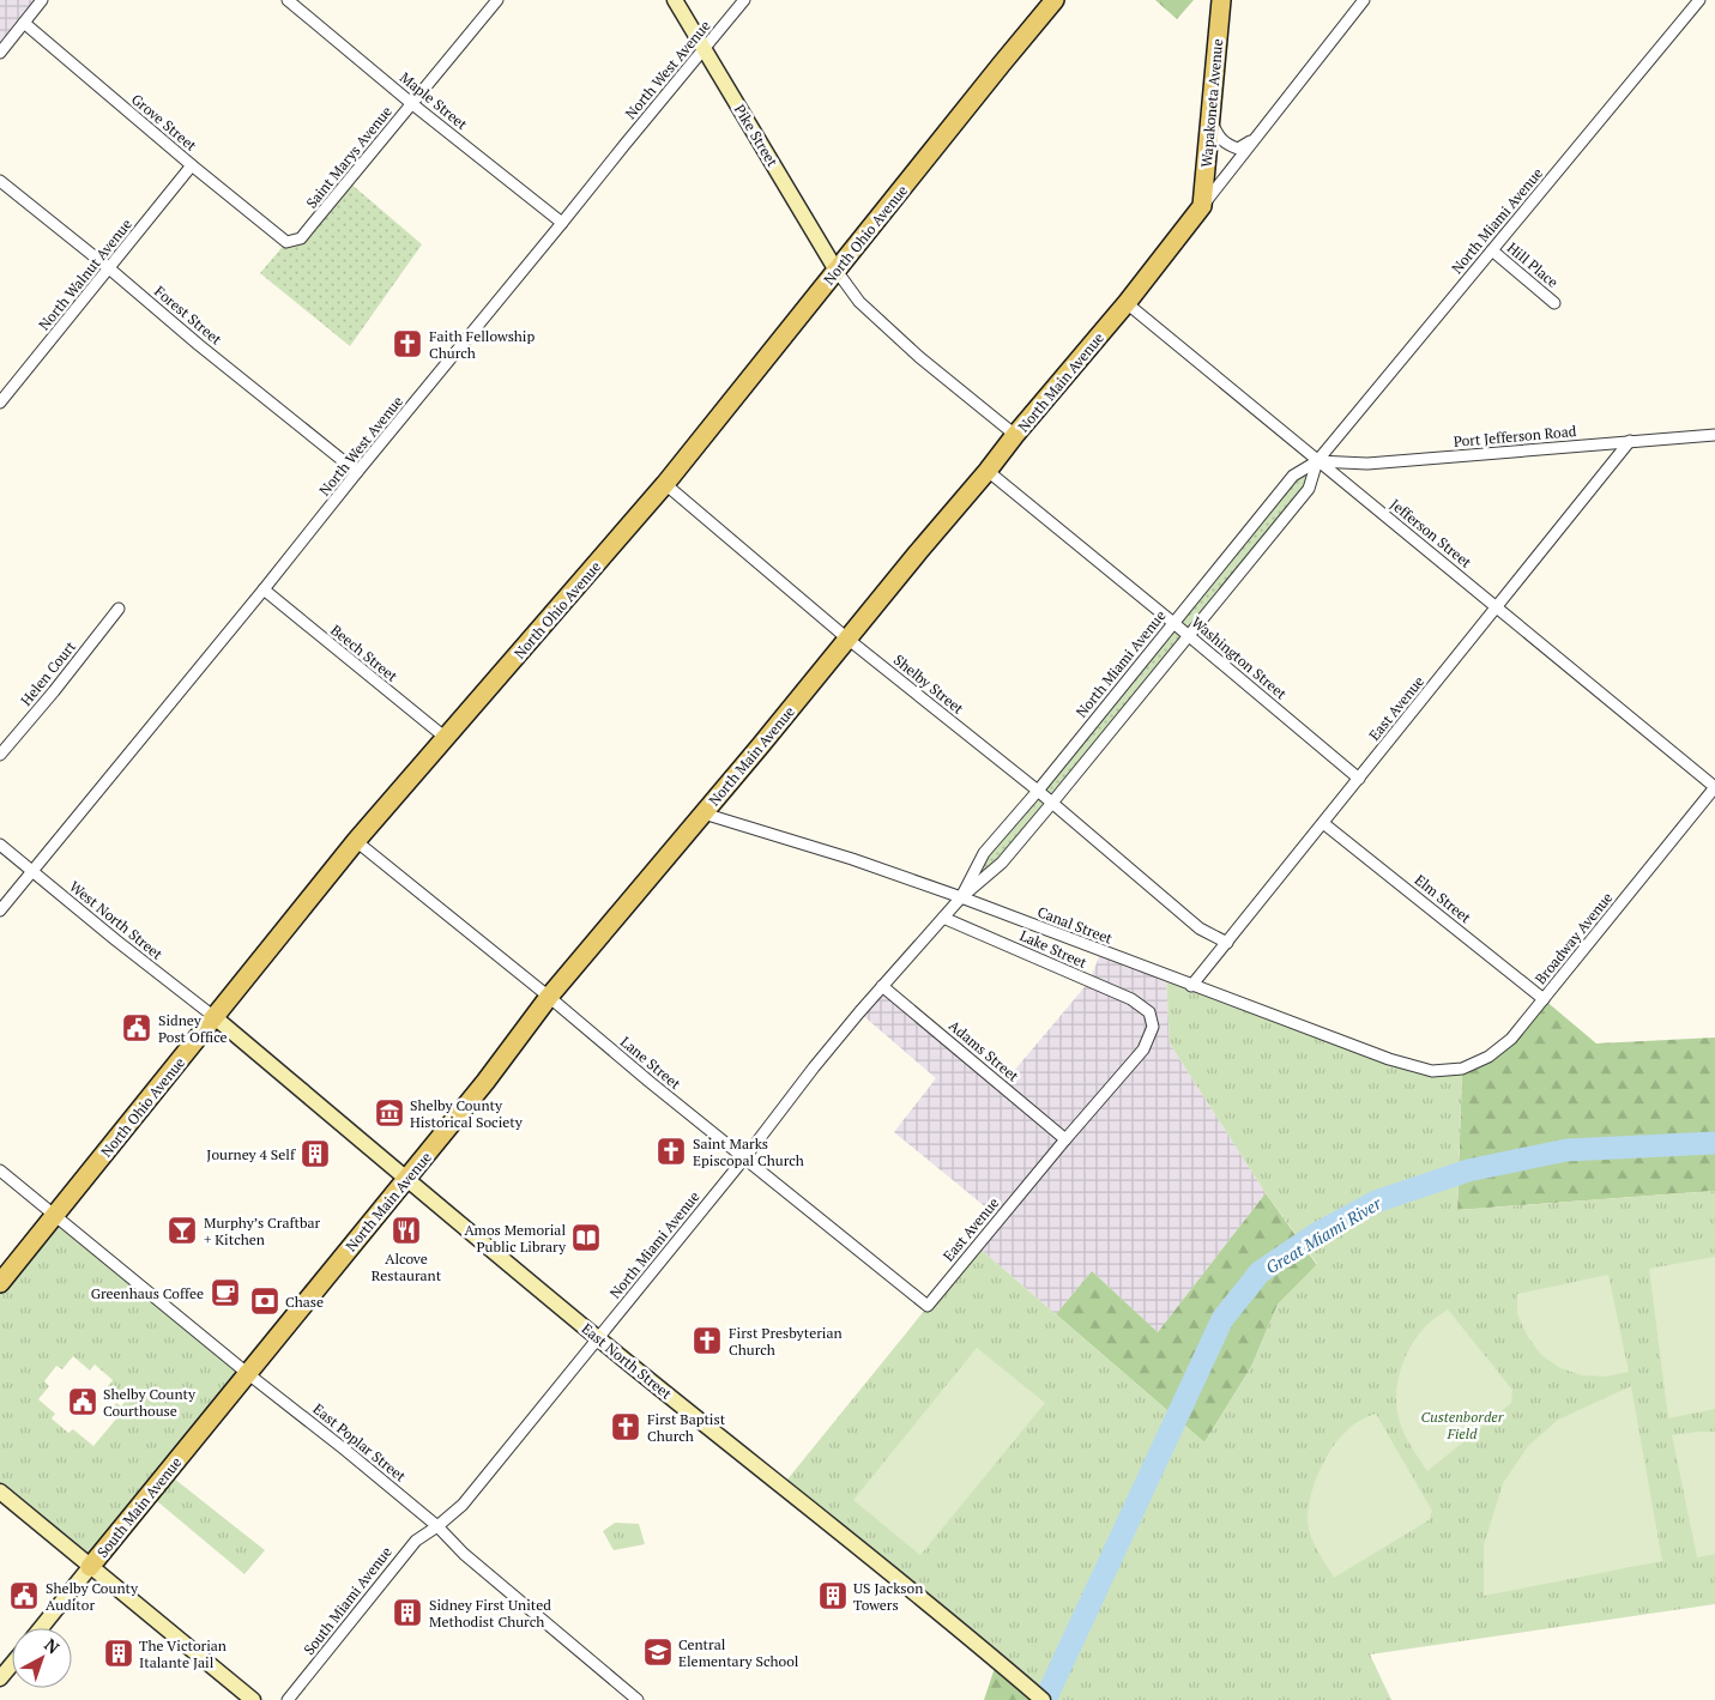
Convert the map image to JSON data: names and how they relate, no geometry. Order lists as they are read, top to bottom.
{
  "streets": {
    "main road": [
      "Wapakoneta Avenue",
      "Pike Street",
      "North Ohio Avenue",
      "North Main Avenue",
      "East North Street",
      "South Main Avenue"
    ],
    "street": [
      "North West Avenue",
      "Maple Street",
      "Grove Street",
      "Saint Marys Avenue",
      "North Miami Avenue",
      "Hill Place",
      "North Walnut Avenue",
      "Forest Street",
      "Port Jefferson Road",
      "Jefferson Street",
      "Beech Street",
      "Washington Street",
      "Helen Court",
      "Shelby Street",
      "East Avenue",
      "Elm Street",
      "West North Street",
      "Canal Street",
      "Broadway Avenue",
      "Lake Street",
      "Adams Street",
      "Lane Street",
      "East Poplar Street",
      "South Miami Avenue"
    ]
  },
  "crossings": [
    ["North West Avenue", "Maple Street"],
    ["North West Avenue", "Pike Street"],
    ["North West Avenue", "Forest Street"],
    ["North West Avenue", "Beech Street"],
    ["North West Avenue", "West North Street"],
    ["Maple Street", "Saint Marys Avenue"],
    ["Wapakoneta Avenue", "North Main Avenue"],
    ["Grove Street", "Saint Marys Avenue"],
    ["Grove Street", "North Walnut Avenue"],
    ["Pike Street", "North Ohio Avenue"],
    ["North Miami Avenue", "Hill Place"],
    ["North Miami Avenue", "Port Jefferson Road"],
    ["North Miami Avenue", "Jefferson Street"],
    ["North Miami Avenue", "Washington Street"],
    ["North Miami Avenue", "Shelby Street"],
    ["North Miami Avenue", "Canal Street"],
    ["North Miami Avenue", "Lake Street"],
    ["North Miami Avenue", "Adams Street"],
    ["North Miami Avenue", "Lane Street"],
    ["North Miami Avenue", "East North Street"],
    ["North Miami Avenue", "East Poplar Street"],
    ["North Miami Avenue", "South Miami Avenue"],
    ["North Ohio Avenue", "Beech Street"],
    ["North Ohio Avenue", "Shelby Street"],
    ["North Ohio Avenue", "West North Street"],
    ["North Ohio Avenue", "Lane Street"],
    ["North Ohio Avenue", "East North Street"],
    ["North Ohio Avenue", "East Poplar Street"],
    ["North Walnut Avenue", "Forest Street"],
    ["North Main Avenue", "Jefferson Street"],
    ["North Main Avenue", "Washington Street"],
    ["North Main Avenue", "Shelby Street"],
    ["North Main Avenue", "Canal Street"],
    ["North Main Avenue", "Lane Street"],
    ["North Main Avenue", "East North Street"],
    ["North Main Avenue", "East Poplar Street"],
    ["North Main Avenue", "South Main Avenue"],
    ["Port Jefferson Road", "Jefferson Street"],
    ["Port Jefferson Road", "East Avenue"],
    ["Jefferson Street", "East Avenue"],
    ["Jefferson Street", "Broadway Avenue"],
    ["Washington Street", "East Avenue"],
    ["Shelby Street", "East Avenue"],
    ["East Avenue", "Elm Street"],
    ["East Avenue", "Canal Street"],
    ["East Avenue", "Lake Street"],
    ["East Avenue", "Adams Street"],
    ["East Avenue", "Lane Street"],
    ["Elm Street", "Broadway Avenue"],
    ["West North Street", "East North Street"],
    ["Canal Street", "Broadway Avenue"],
    ["East Poplar Street", "South Main Avenue"],
    ["East Poplar Street", "South Miami Avenue"]
  ],
  "water": ["Great Miami River"],
  "parks": ["Custenborder Field"],
  "places": {
    "church": [
      "Faith Fellowship Church",
      "Saint Marks Episcopal Church",
      "First Presbyterian Church",
      "First Baptist Church"
    ],
    "public building": ["Sidney Post Office", "Shelby County Courthouse", "Shelby County Auditor"],
    "museum": ["Shelby County Historical Society"],
    "building": [
      "Journey 4 Self",
      "US Jackson Towers",
      "Sidney First United Methodist Church",
      "The Victorian Italante Jail"
    ],
    "bar": ["Murphy’s Craftbar + Kitchen"],
    "restaurant": ["Alcove Restaurant"],
    "library": ["Amos Memorial Public Library"],
    "cafe": ["Greenhaus Coffee"],
    "bank": ["Chase"],
    "school or university": ["Central Elementary School"]
  },
  "north": "top right"
}
